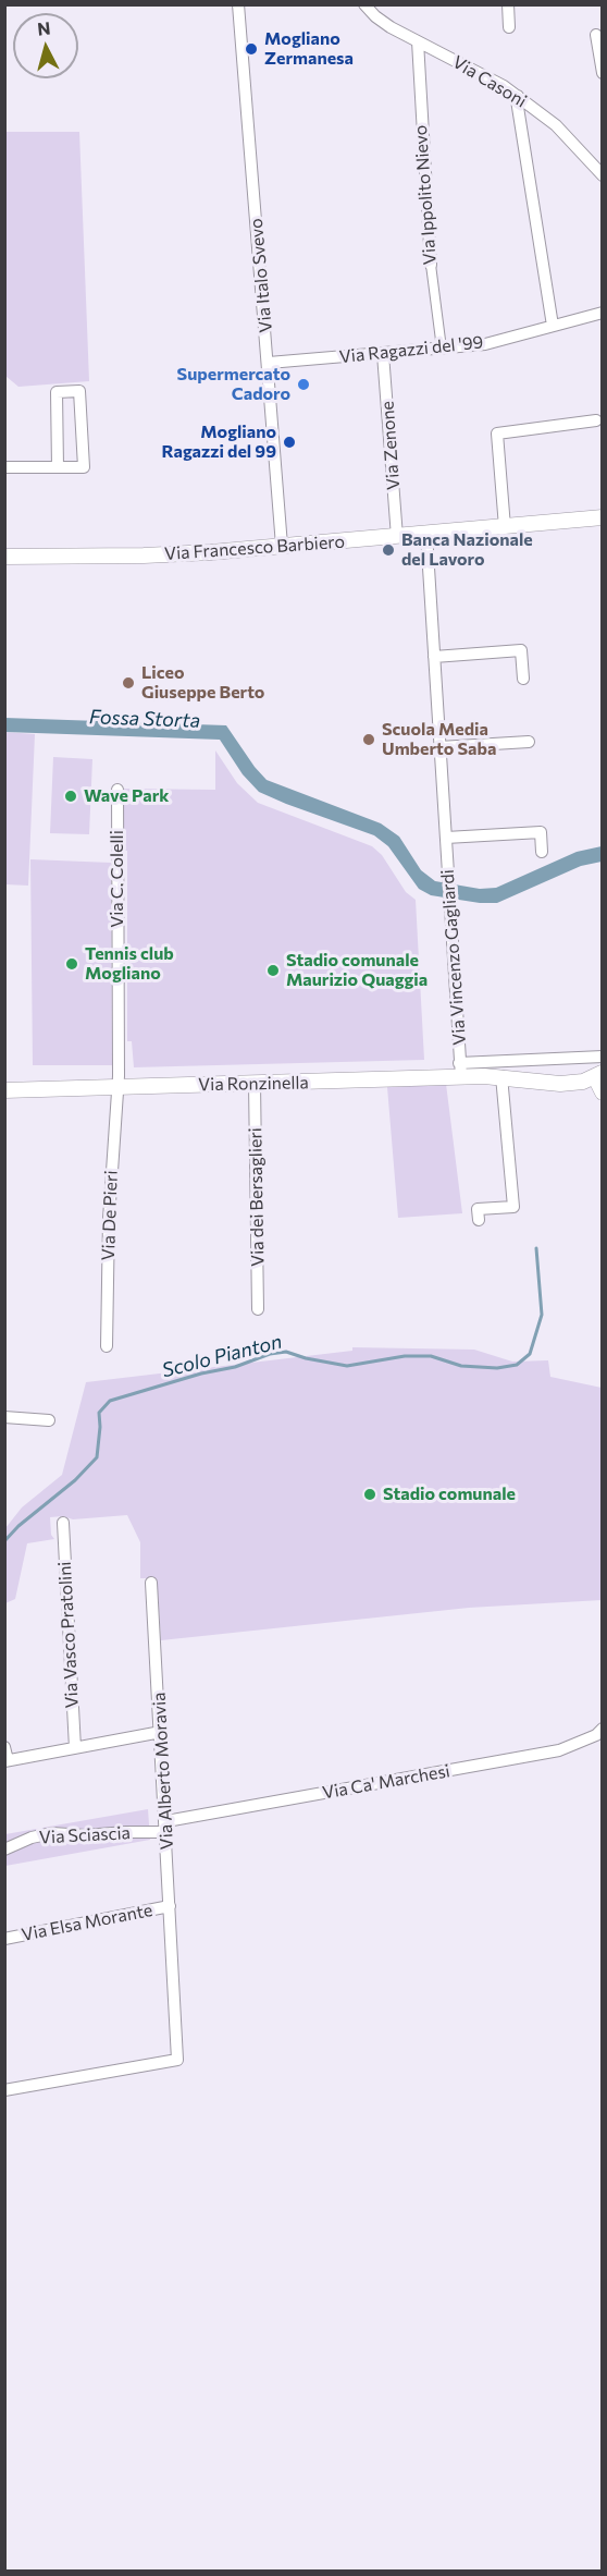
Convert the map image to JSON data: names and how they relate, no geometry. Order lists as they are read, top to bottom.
{
  "streets": {
    "street": [
      "Via Casoni",
      "Via Ippolito Nievo",
      "Via Italo Svevo",
      "Via Ragazzi del '99",
      "Via Zenone",
      "Via Francesco Barbiero",
      "Via C. Colelli",
      "Via Vincenzo Gagliardi",
      "Via Ronzinella",
      "Via dei Bersaglieri",
      "Via De Pieri",
      "Via Vasco Pratolini",
      "Via Alberto Moravia",
      "Via Ca' Marchesi",
      "Via Sciascia",
      "Via Elsa Morante"
    ]
  },
  "crossings": [
    ["Via Casoni", "Via Ippolito Nievo"],
    ["Via Ippolito Nievo", "Via Ragazzi del '99"],
    ["Via Italo Svevo", "Via Ragazzi del '99"],
    ["Via Italo Svevo", "Via Francesco Barbiero"],
    ["Via Ragazzi del '99", "Via Zenone"],
    ["Via Zenone", "Via Francesco Barbiero"],
    ["Via Francesco Barbiero", "Via Vincenzo Gagliardi"],
    ["Via C. Colelli", "Via Ronzinella"],
    ["Via C. Colelli", "Via De Pieri"],
    ["Via Vincenzo Gagliardi", "Via Ronzinella"],
    ["Via Ronzinella", "Via dei Bersaglieri"],
    ["Via Ronzinella", "Via De Pieri"],
    ["Via Alberto Moravia", "Via Ca' Marchesi"],
    ["Via Alberto Moravia", "Via Sciascia"],
    ["Via Alberto Moravia", "Via Elsa Morante"],
    ["Via Ca' Marchesi", "Via Sciascia"]
  ],
  "water": ["Fossa Storta", "Scolo Pianton"],
  "places": [
    "Mogliano Zermanesa",
    "Supermercato Cadoro",
    "Mogliano Ragazzi del 99",
    "Banca Nazionale del Lavoro",
    "Liceo Giuseppe Berto",
    "Scuola Media Umberto Saba",
    "Wave Park",
    "Tennis club Mogliano",
    "Stadio comunale Maurizio Quaggia",
    "Stadio comunale"
  ],
  "north": "top"
}
